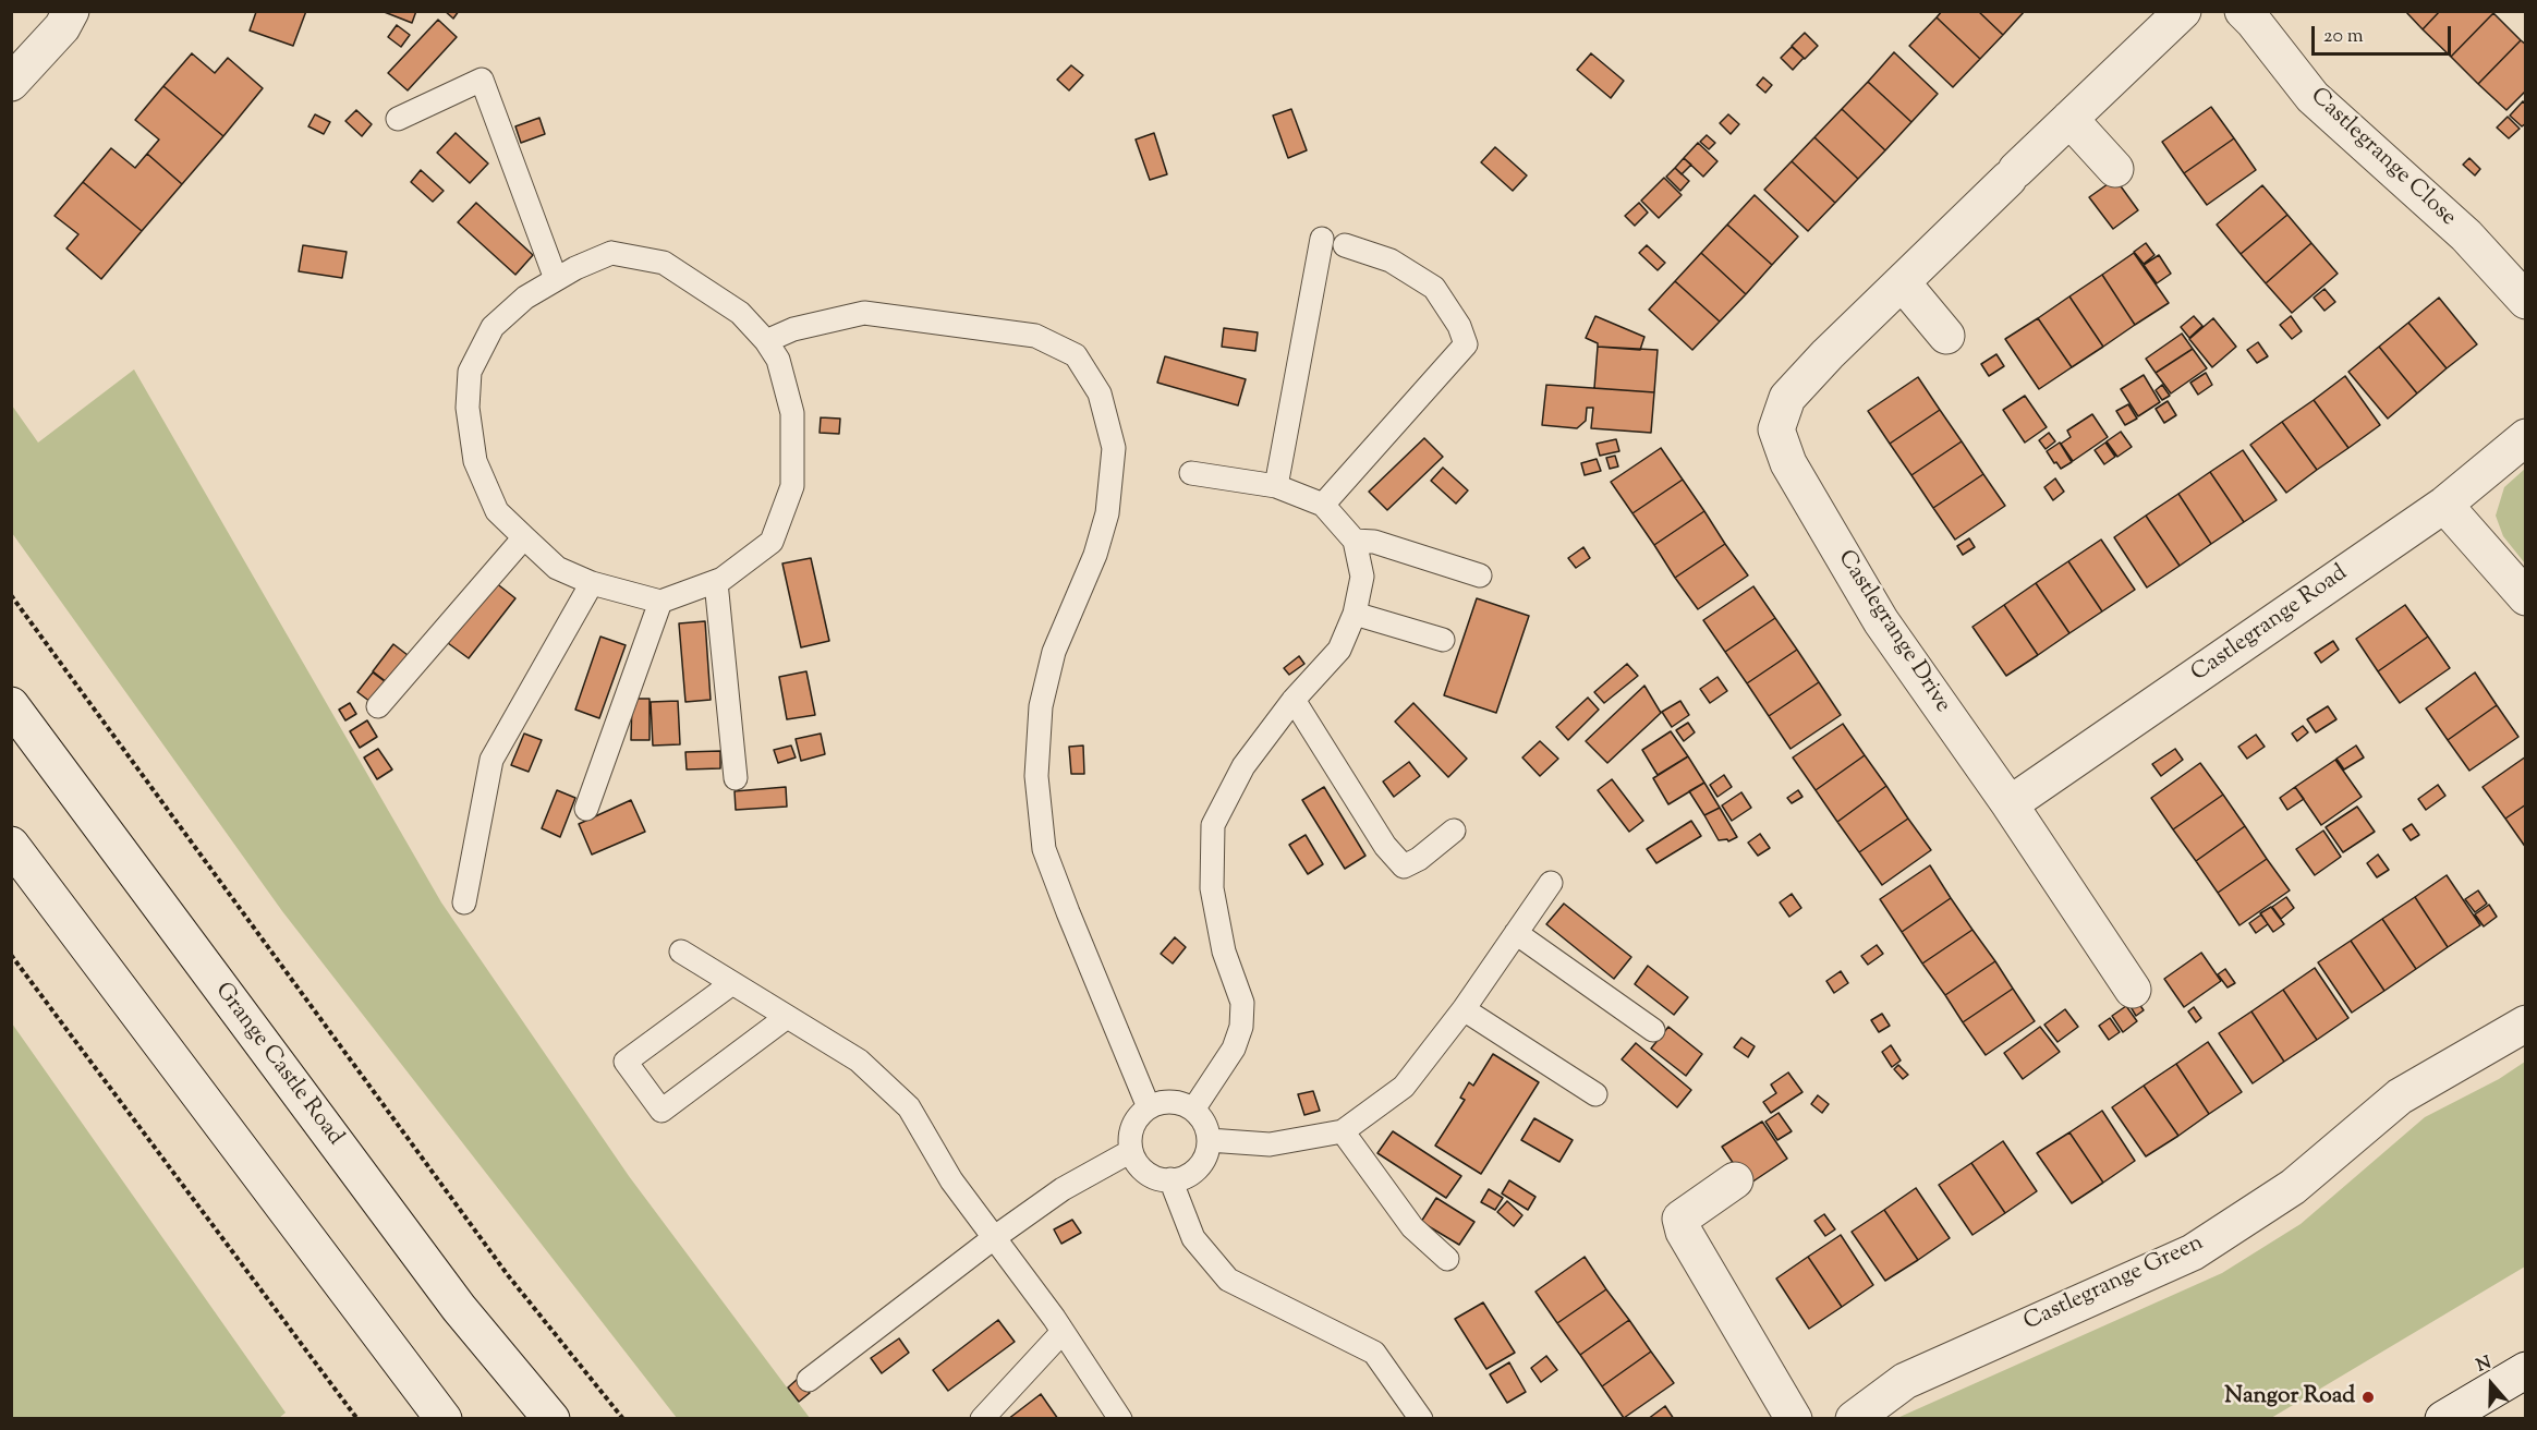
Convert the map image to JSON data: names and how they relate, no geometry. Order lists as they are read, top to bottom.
{
  "streets": {
    "street": [
      "Castlegrange Close",
      "Castlegrange Road",
      "Castlegrange Drive",
      "Grange Castle Road",
      "Castlegrange Green"
    ]
  },
  "crossings": [
    ["Castlegrange Road", "Castlegrange Drive"]
  ],
  "places": ["Nangor Road"],
  "scale_bar": "20 m",
  "north": "top"
}
